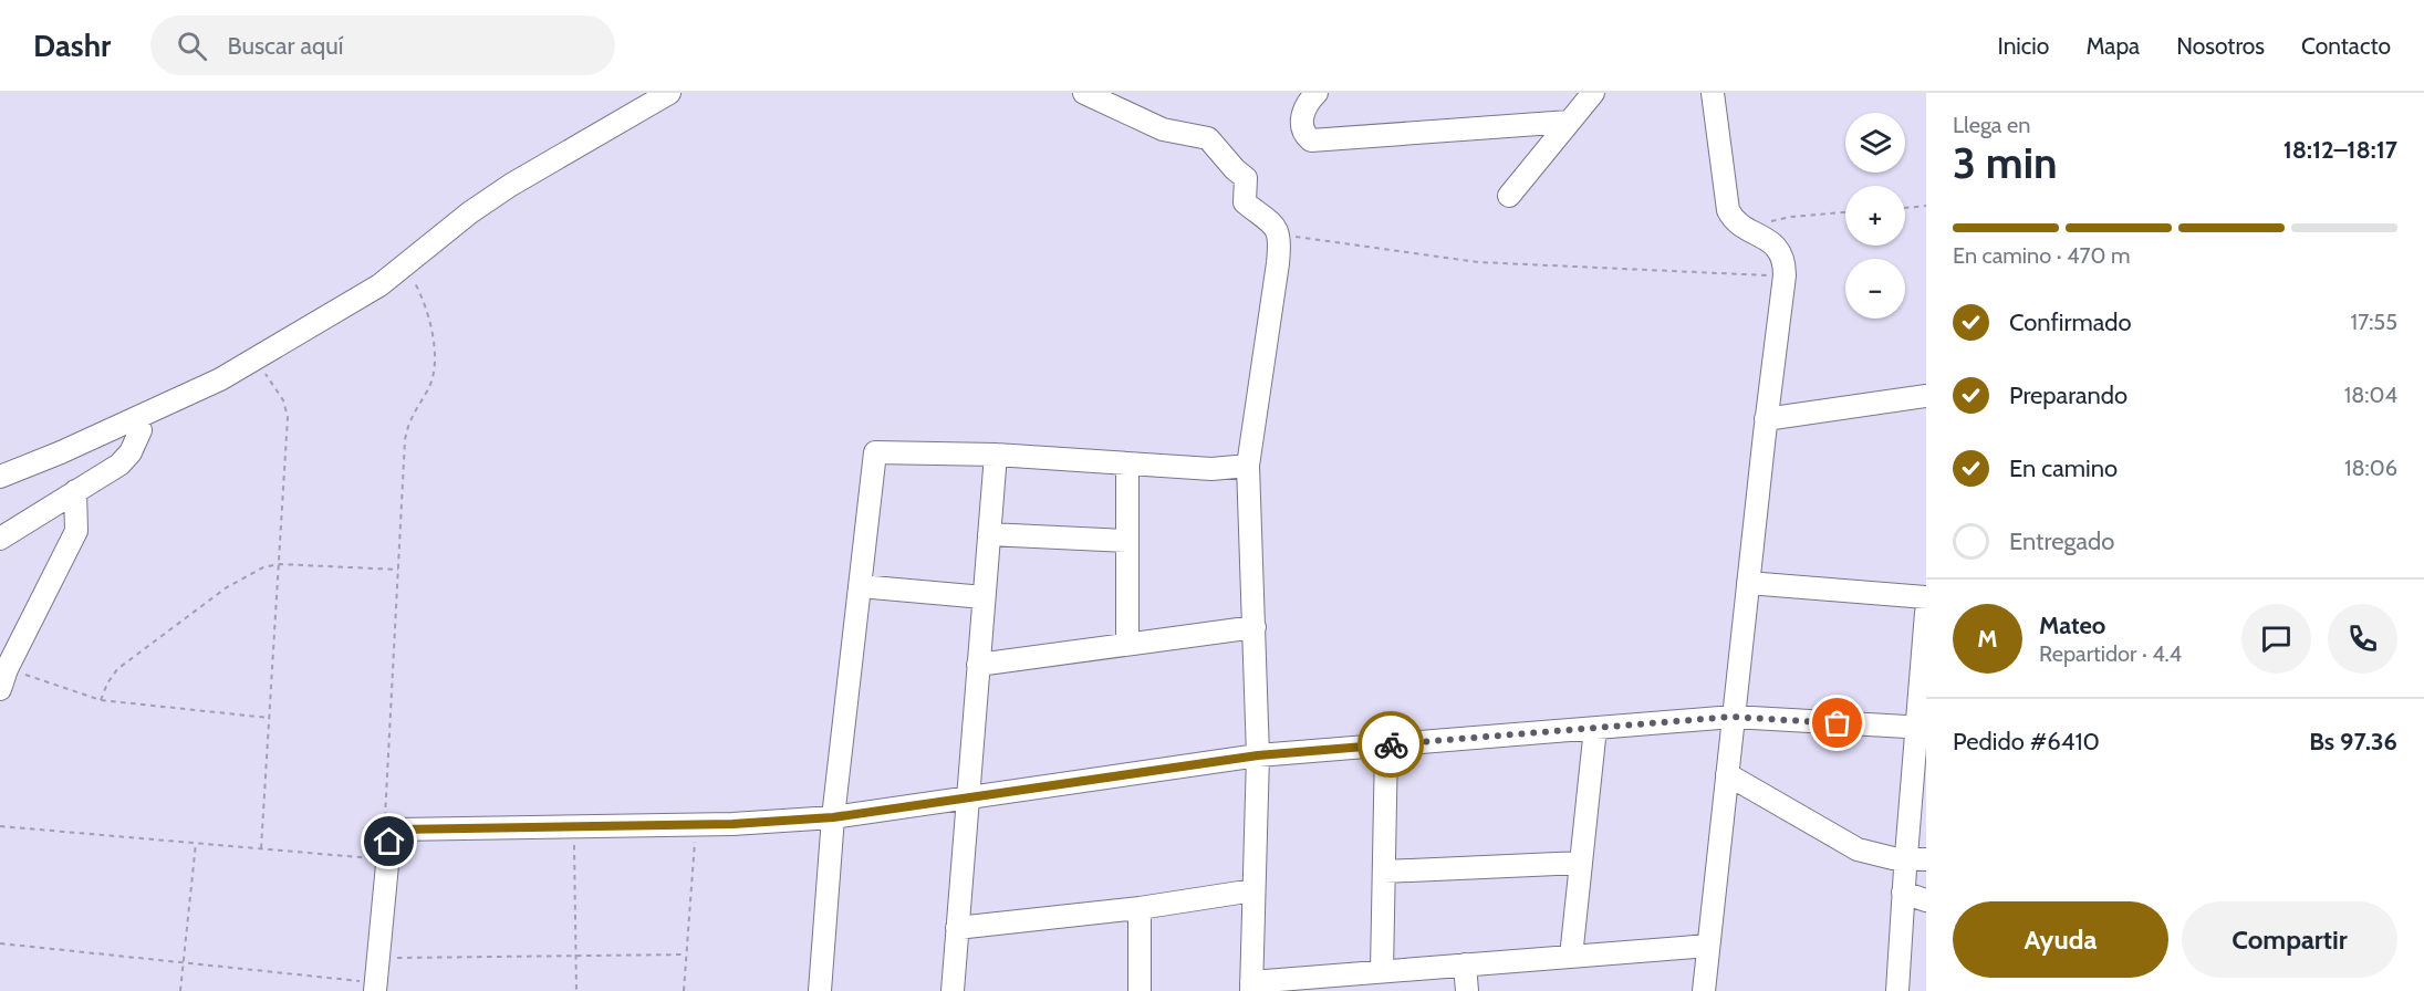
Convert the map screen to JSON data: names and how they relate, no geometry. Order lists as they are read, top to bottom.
{
  "page": {
    "header": "Dashr",
    "search": "Buscar aquí",
    "nav": [
      "Inicio",
      "Mapa",
      "Nosotros",
      "Contacto"
    ],
    "heading": ["3 min", "Llega en", "18:12–18:17"],
    "panel": [
      "Mateo",
      "Repartidor · 4.4",
      "Pedido #6410",
      "Bs 97.36"
    ],
    "map_buttons": ["+", "−"],
    "bar": "En camino · 470 m",
    "list": [
      ["Confirmado", "17:55"],
      ["Preparando", "18:04"],
      ["En camino", "18:06"],
      "Entregado"
    ],
    "round": "M",
    "buttons": ["Ayuda", "Compartir"]
  }
}
